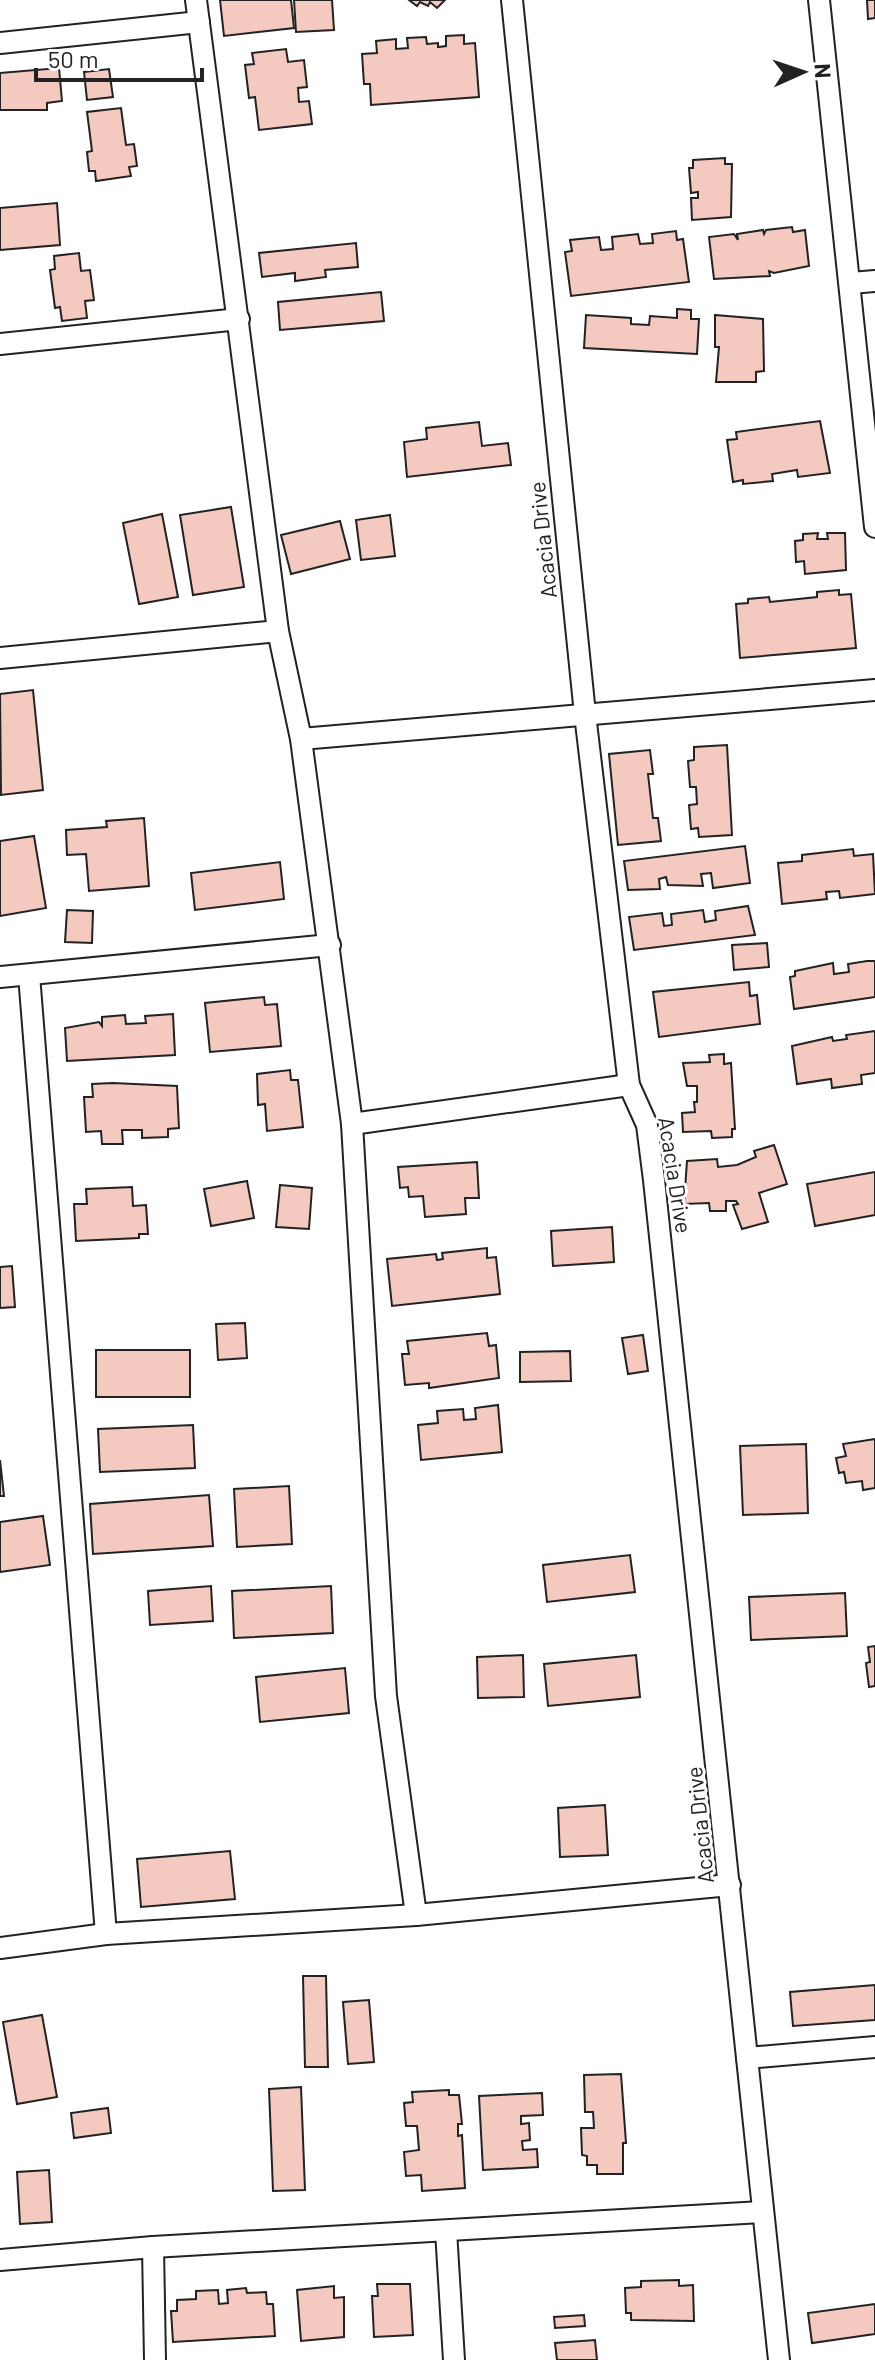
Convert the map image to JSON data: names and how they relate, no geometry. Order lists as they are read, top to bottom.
{
  "streets": {
    "street": ["Acacia Drive"]
  },
  "scale_bar": "50 m",
  "north": "right"
}
